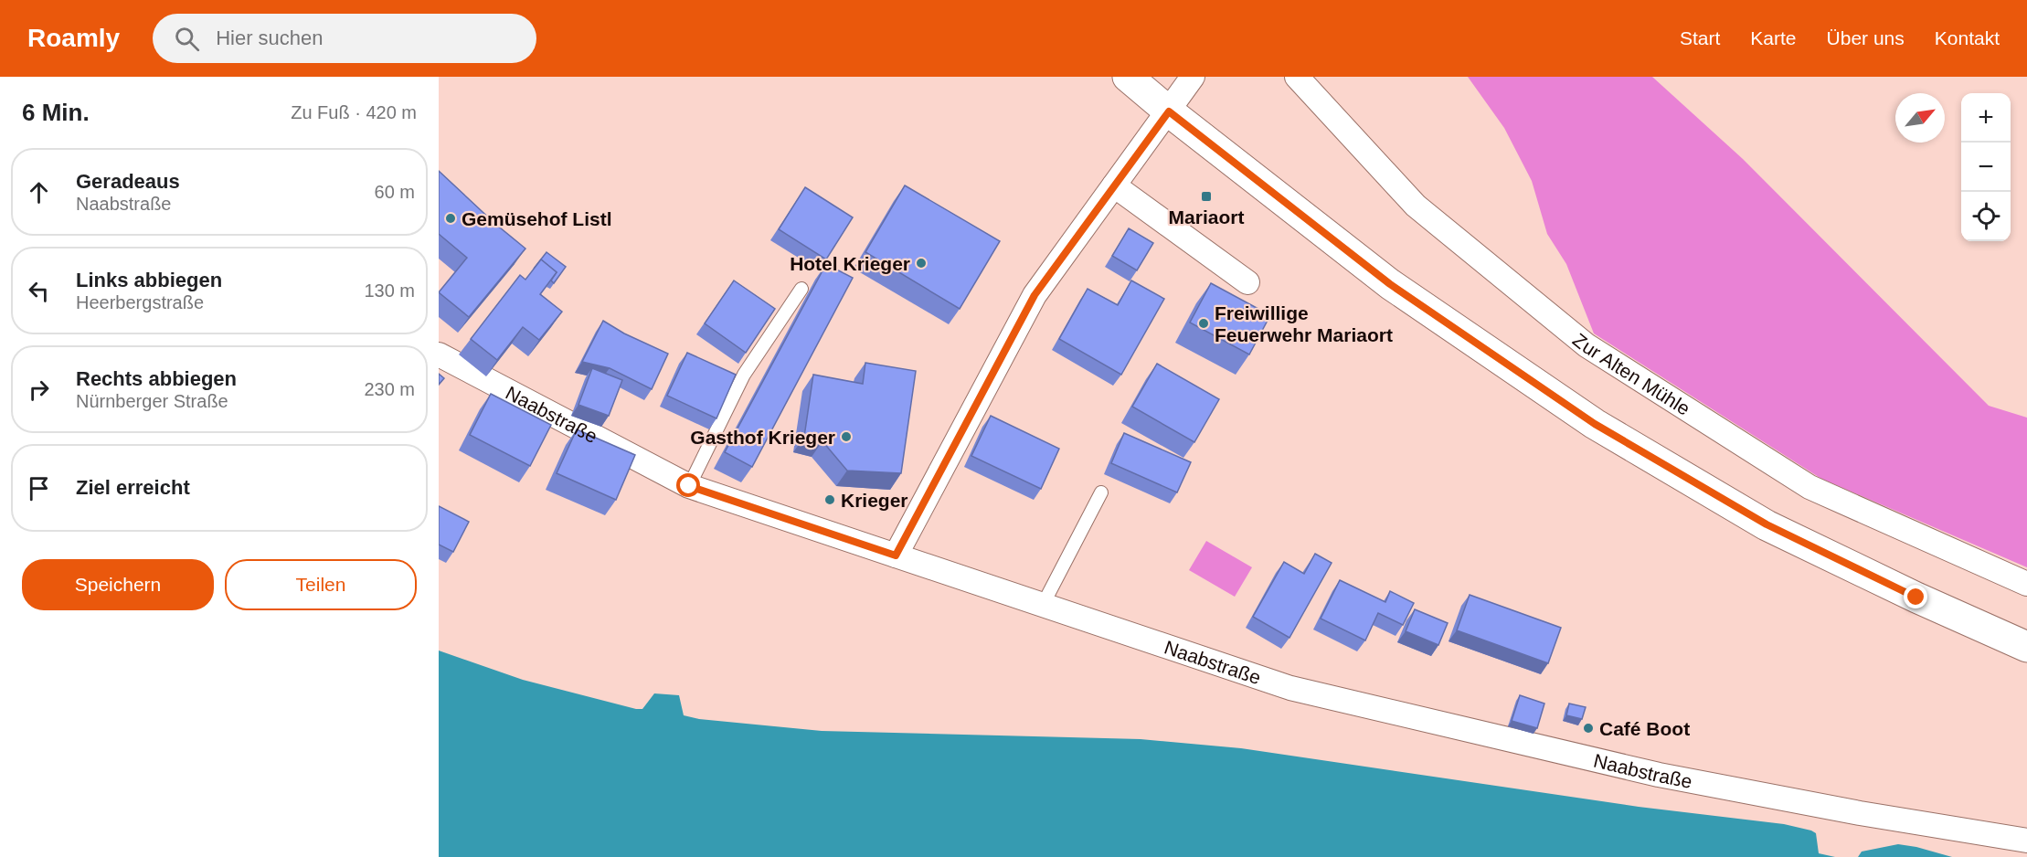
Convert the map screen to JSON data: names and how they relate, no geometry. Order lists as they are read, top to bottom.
{
  "streets": {
    "street": ["Zur Alten Mühle", "Naabstraße"]
  },
  "places": {
    "transit": ["Mariaort"],
    "other": [
      "Gemüsehof Listl",
      "Hotel Krieger",
      "Freiwillige Feuerwehr Mariaort",
      "Gasthof Krieger",
      "Krieger",
      "Café Boot"
    ]
  },
  "north": "top right",
  "page": {
    "header": "Roamly",
    "search": "Hier suchen",
    "nav": [
      "Start",
      "Karte",
      "Über uns",
      "Kontakt"
    ],
    "heading": ["6 Min.", "Zu Fuß · 420 m"],
    "map_buttons": ["+", "−"],
    "list": [
      ["Geradeaus", "Naabstraße", "60 m"],
      ["Links abbiegen", "Heerbergstraße", "130 m"],
      ["Rechts abbiegen", "Nürnberger Straße", "230 m"],
      "Ziel erreicht"
    ],
    "buttons": ["Speichern", "Teilen"]
  }
}
